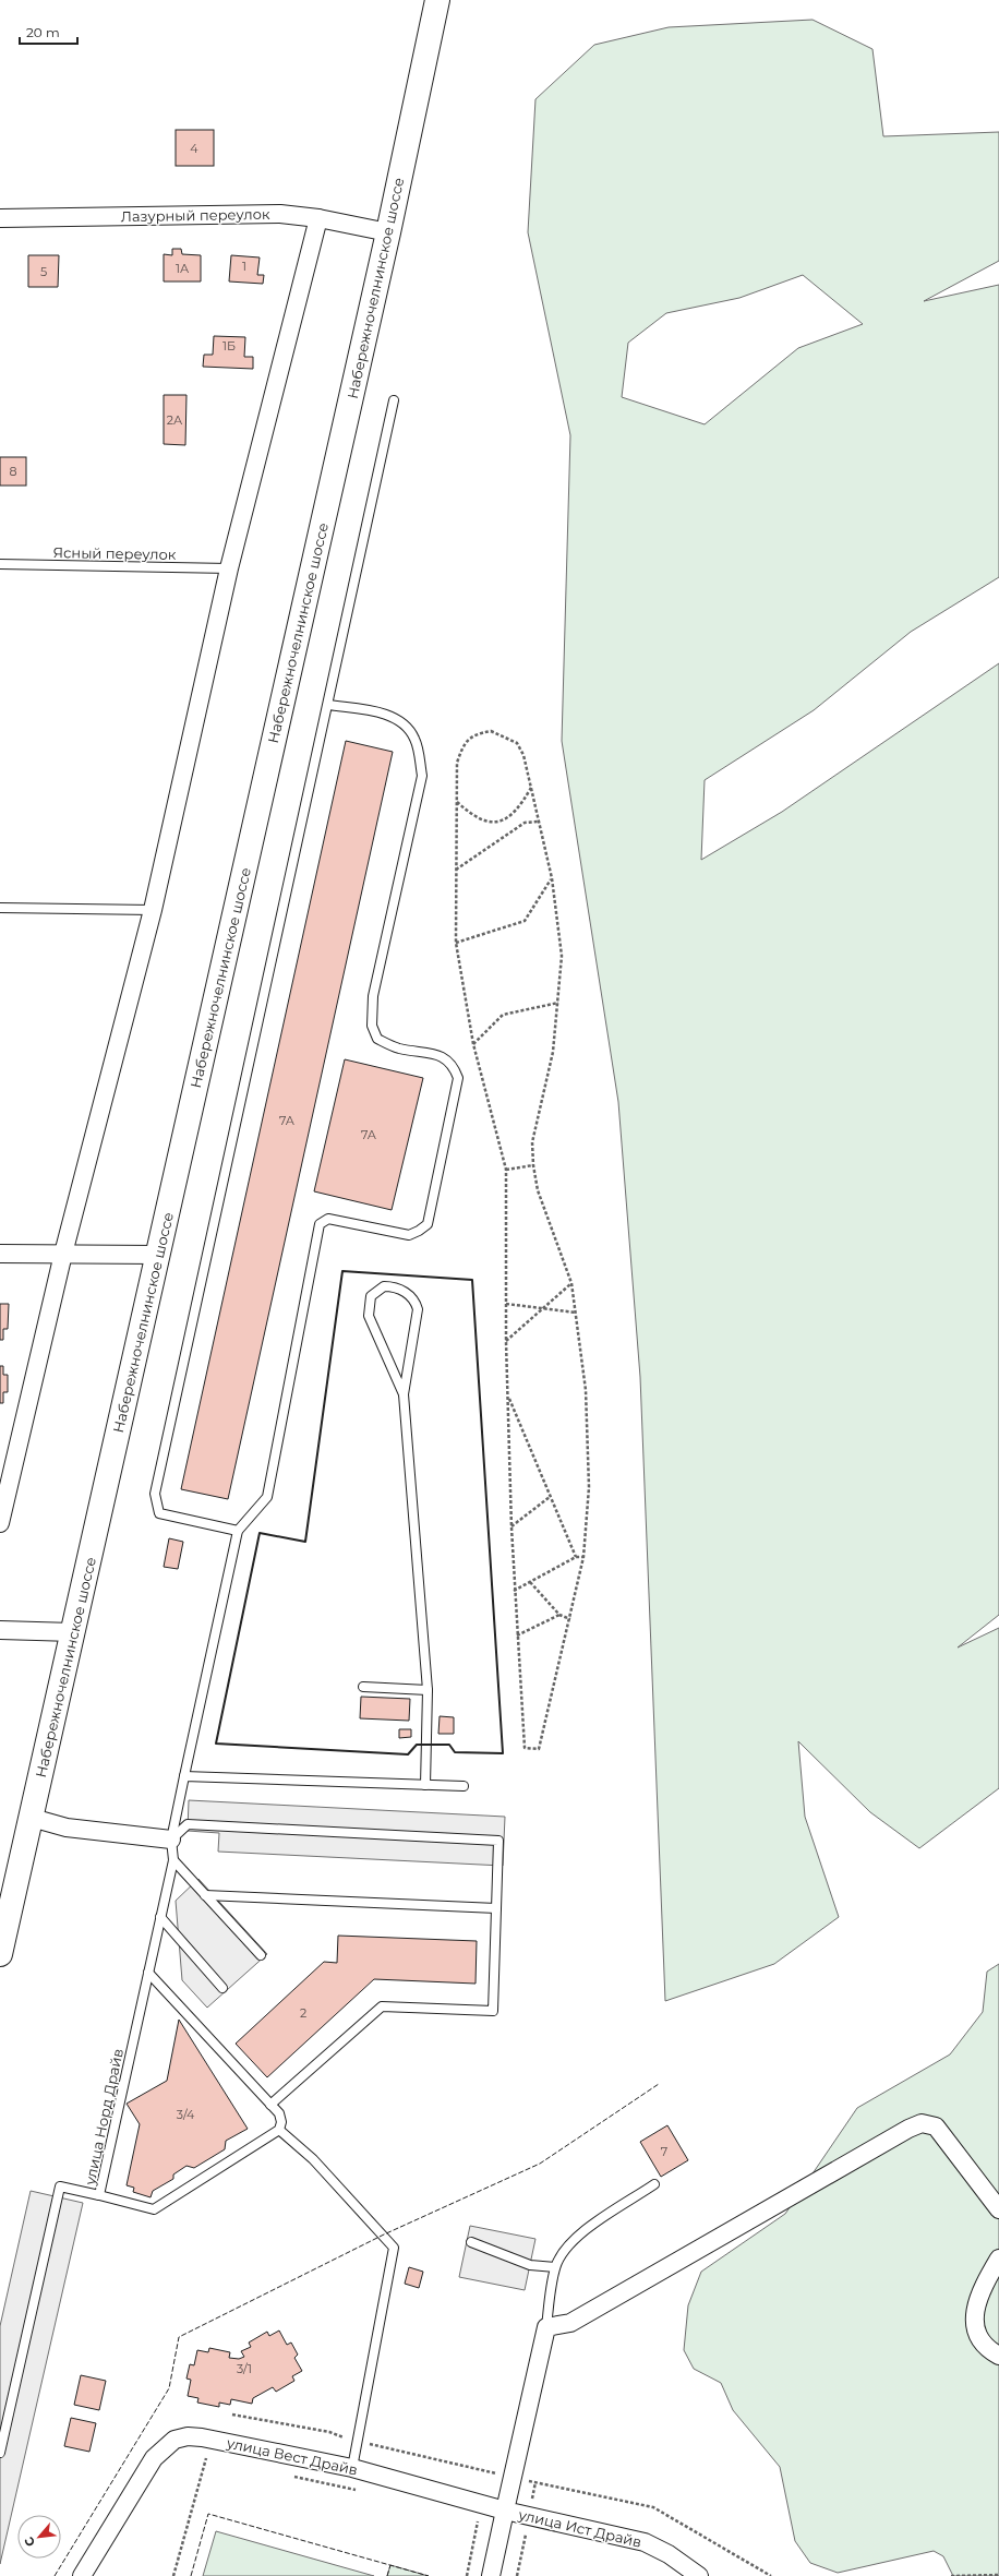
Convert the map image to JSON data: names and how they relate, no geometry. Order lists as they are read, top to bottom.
{
  "streets": {
    "main road": ["Набережночелнинское шоссе"],
    "street": ["Лазурный переулок", "улица Вест Драйв", "улица Ист Драйв"],
    "lane": ["Ясный переулок", "улица Норд Драйв"]
  },
  "crossings": [
    ["Лазурный переулок", "Набережночелнинское шоссе"],
    ["улица Вест Драйв", "улица Ист Драйв"]
  ],
  "house_numbers": [
    "4",
    "1",
    "1А",
    "5",
    "1Б",
    "2А",
    "8",
    "7А",
    "7А",
    "2",
    "3/4",
    "7",
    "3/1"
  ],
  "scale_bar": "20 m",
  "north": "bottom left"
}
